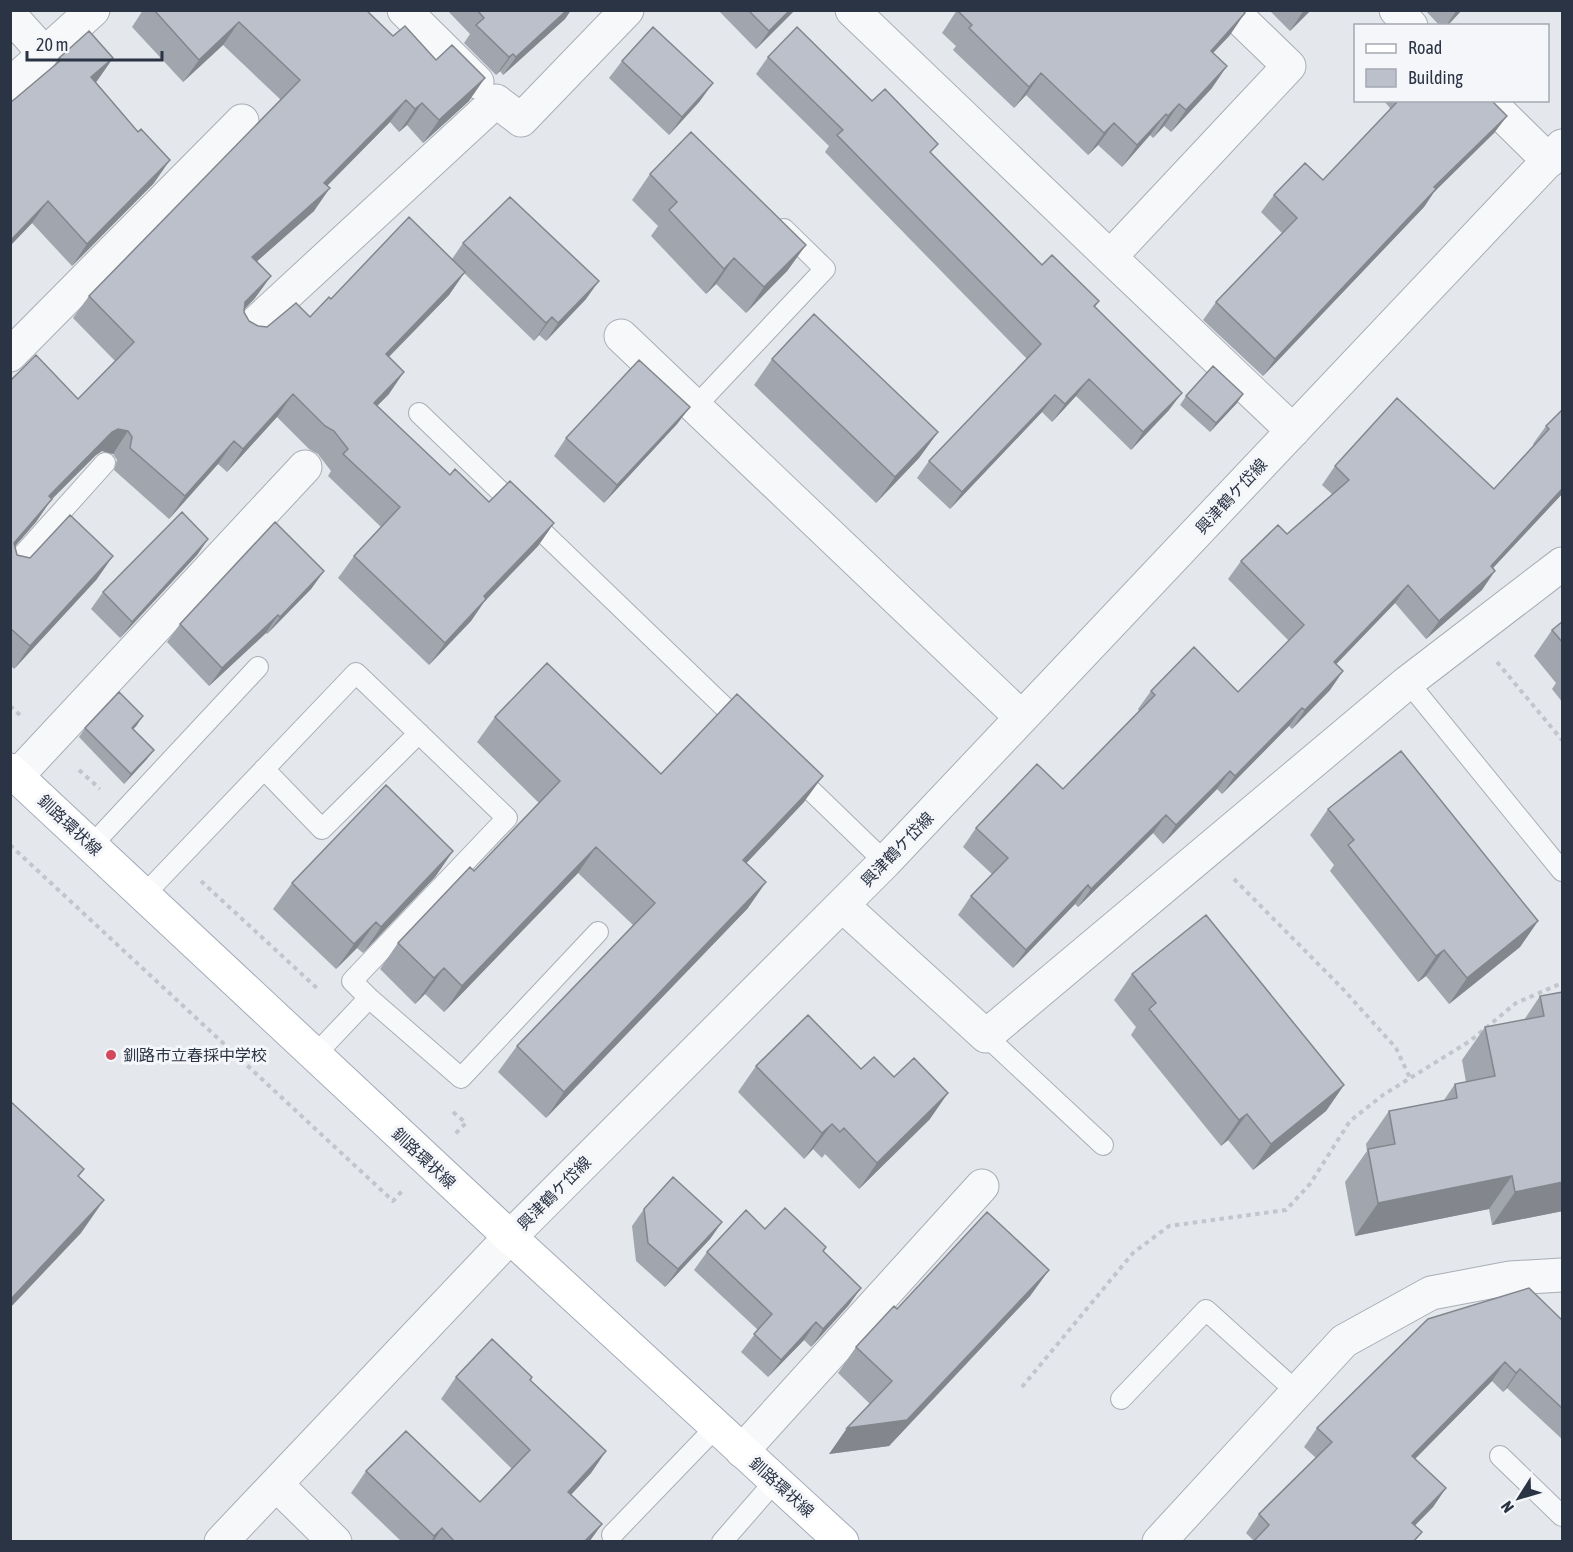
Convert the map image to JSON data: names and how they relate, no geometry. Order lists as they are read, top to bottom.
{
  "streets": {
    "main road": ["釧路環状線"],
    "street": ["興津鶴ケ岱線"]
  },
  "crossings": [
    ["興津鶴ケ岱線", "釧路環状線"]
  ],
  "places": ["釧路市立春採中学校"],
  "legend": ["Road", "Building"],
  "scale_bar": "20 m",
  "north": "bottom left"
}
